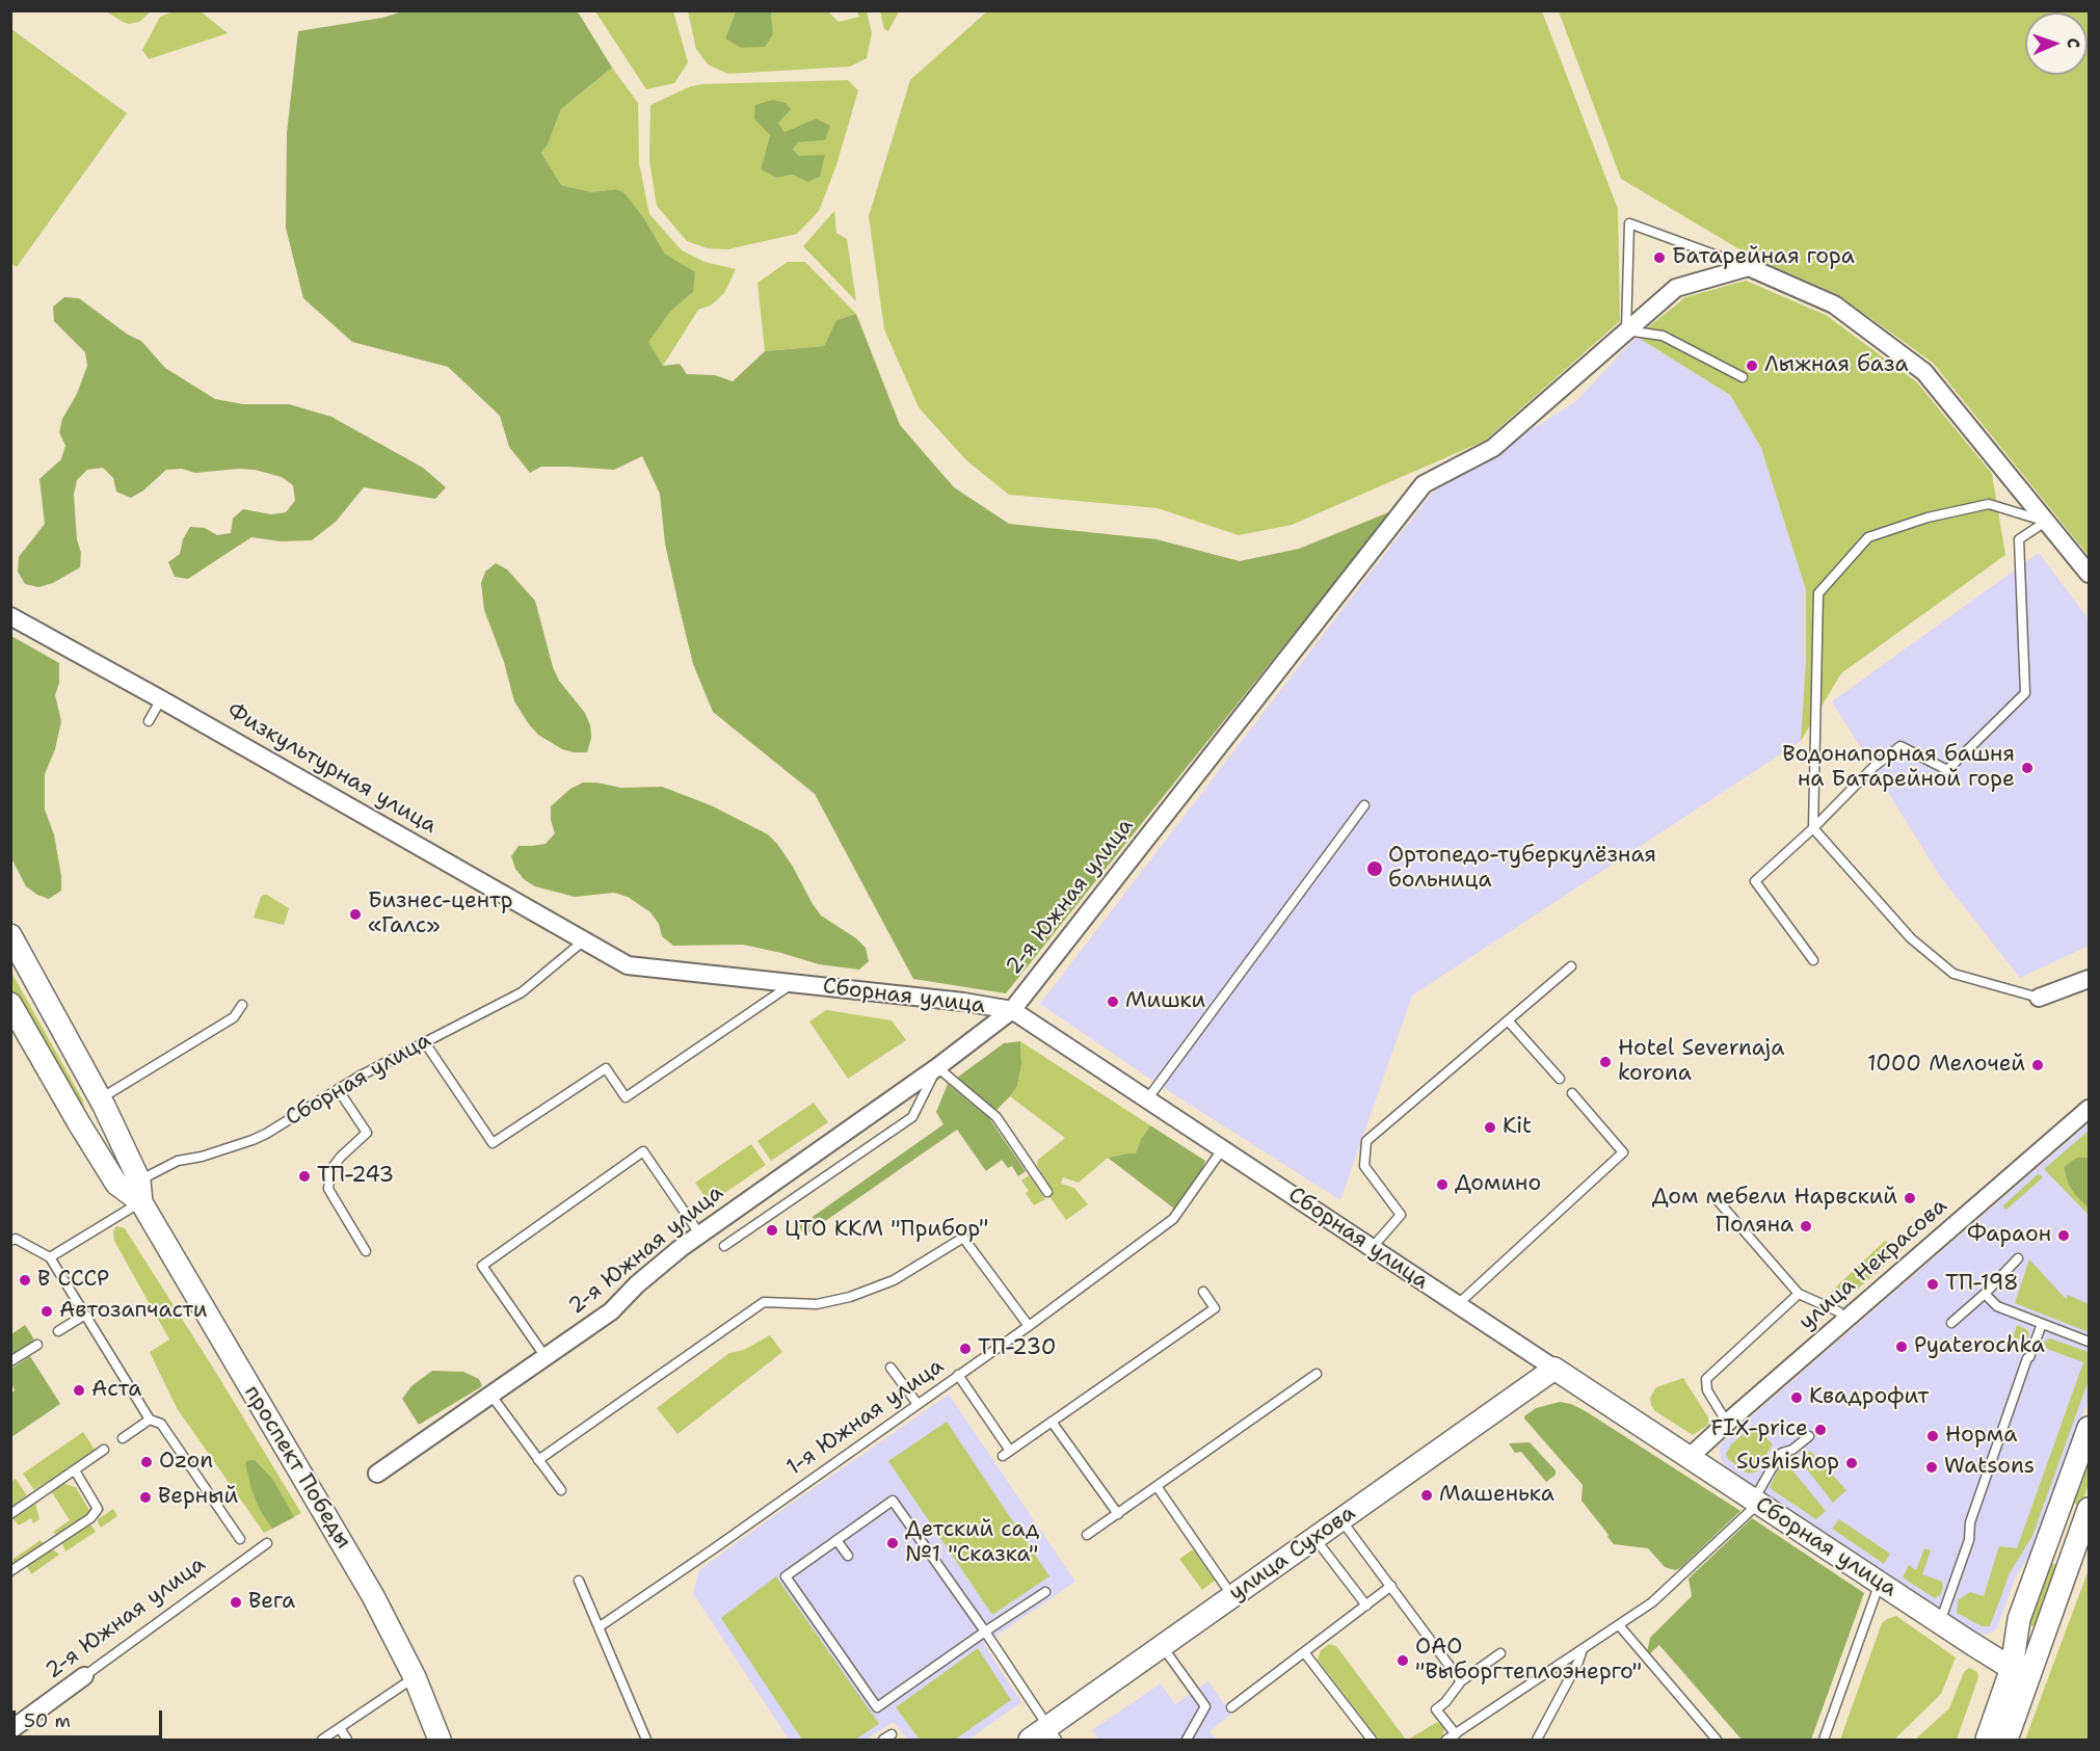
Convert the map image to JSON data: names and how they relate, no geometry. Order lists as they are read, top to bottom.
{
  "streets": {
    "street": [
      "Физкультурная улица",
      "2-я Южная улица",
      "Сборная улица",
      "улица Некрасова",
      "проспект Победы",
      "улица Сухова"
    ],
    "lane": ["1-я Южная улица"]
  },
  "crossings": [
    ["Физкультурная улица", "Сборная улица"],
    ["2-я Южная улица", "Сборная улица"],
    ["Сборная улица", "улица Некрасова"],
    ["Сборная улица", "1-я Южная улица"],
    ["Сборная улица", "проспект Победы"],
    ["Сборная улица", "улица Сухова"]
  ],
  "places": [
    "Батарейная гора",
    "Лыжная база",
    "Водонапорная башня на Батарейной горе",
    "Ортопедо-туберкулёзная больница",
    "Бизнес-центр «Галс»",
    "Мишки",
    "Hotel Severnaja korona",
    "1000 Мелочей",
    "Kit",
    "ТП-243",
    "Домино",
    "Дом мебели Нарвский",
    "Поляна",
    "ЦТО ККМ \"Прибор\"",
    "Фараон",
    "В СССР",
    "ТП-198",
    "Автозапчасти",
    "Pyaterochka",
    "ТП-230",
    "Аста",
    "Квадрофит",
    "FIX-price",
    "Норма",
    "Ozon",
    "Sushishop",
    "Watsons",
    "Машенька",
    "Верный",
    "Детский сад №1 \"Сказка\"",
    "Вега",
    "ОАО \"Выборгтеплоэнерго\""
  ],
  "scale_bar": "50 m",
  "north": "right"
}
